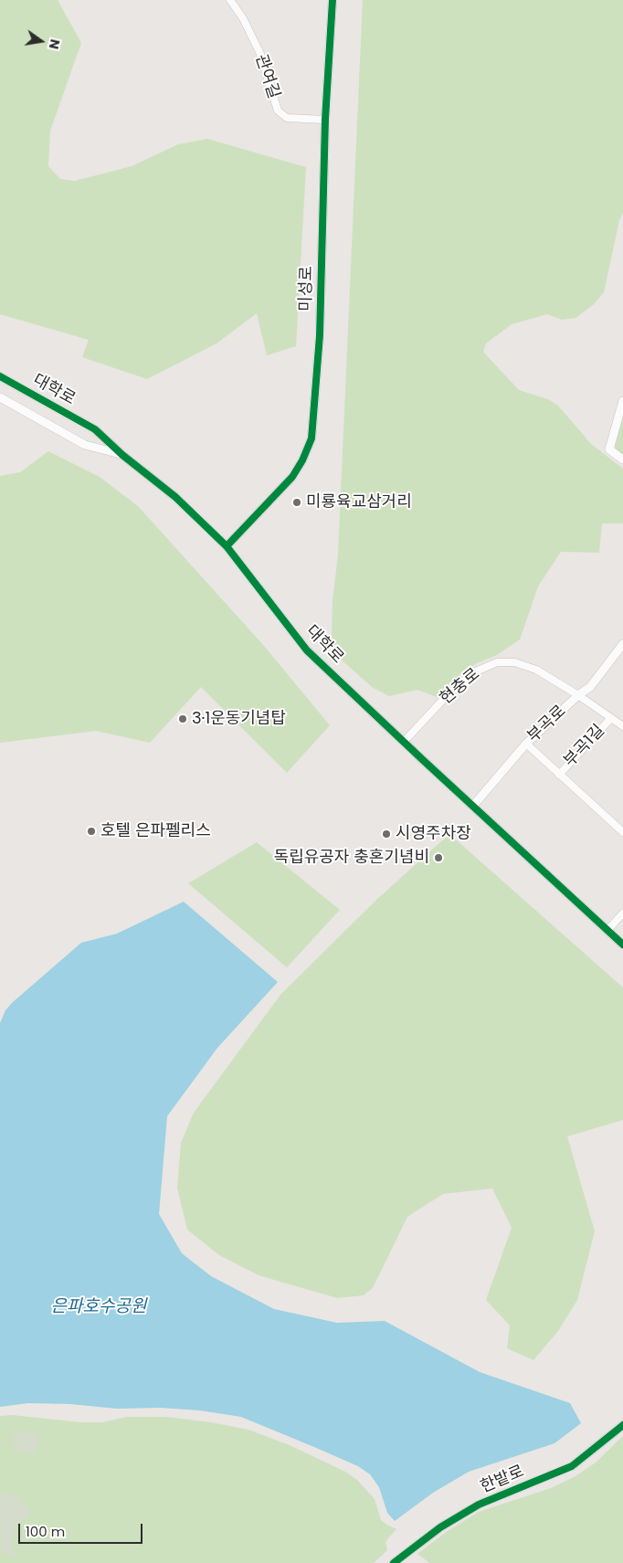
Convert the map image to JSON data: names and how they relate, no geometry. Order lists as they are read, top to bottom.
{
  "streets": {
    "street": [
      "관여길",
      "미성로",
      "대학로",
      "현충로",
      "부곡로",
      "부곡1길",
      "한밭로"
    ]
  },
  "crossings": [
    ["관여길", "미성로"],
    ["미성로", "대학로"],
    ["대학로", "현충로"],
    ["대학로", "부곡로"],
    ["현충로", "부곡로"],
    ["현충로", "부곡1길"],
    ["부곡로", "부곡1길"]
  ],
  "water": ["은파호수공원"],
  "places": [
    "미룡육교삼거리",
    "3·1운동기념탑",
    "호텔 은파펠리스",
    "시영주차장",
    "독립유공자 충혼기념비"
  ],
  "scale_bar": "100 m",
  "north": "right"
}
